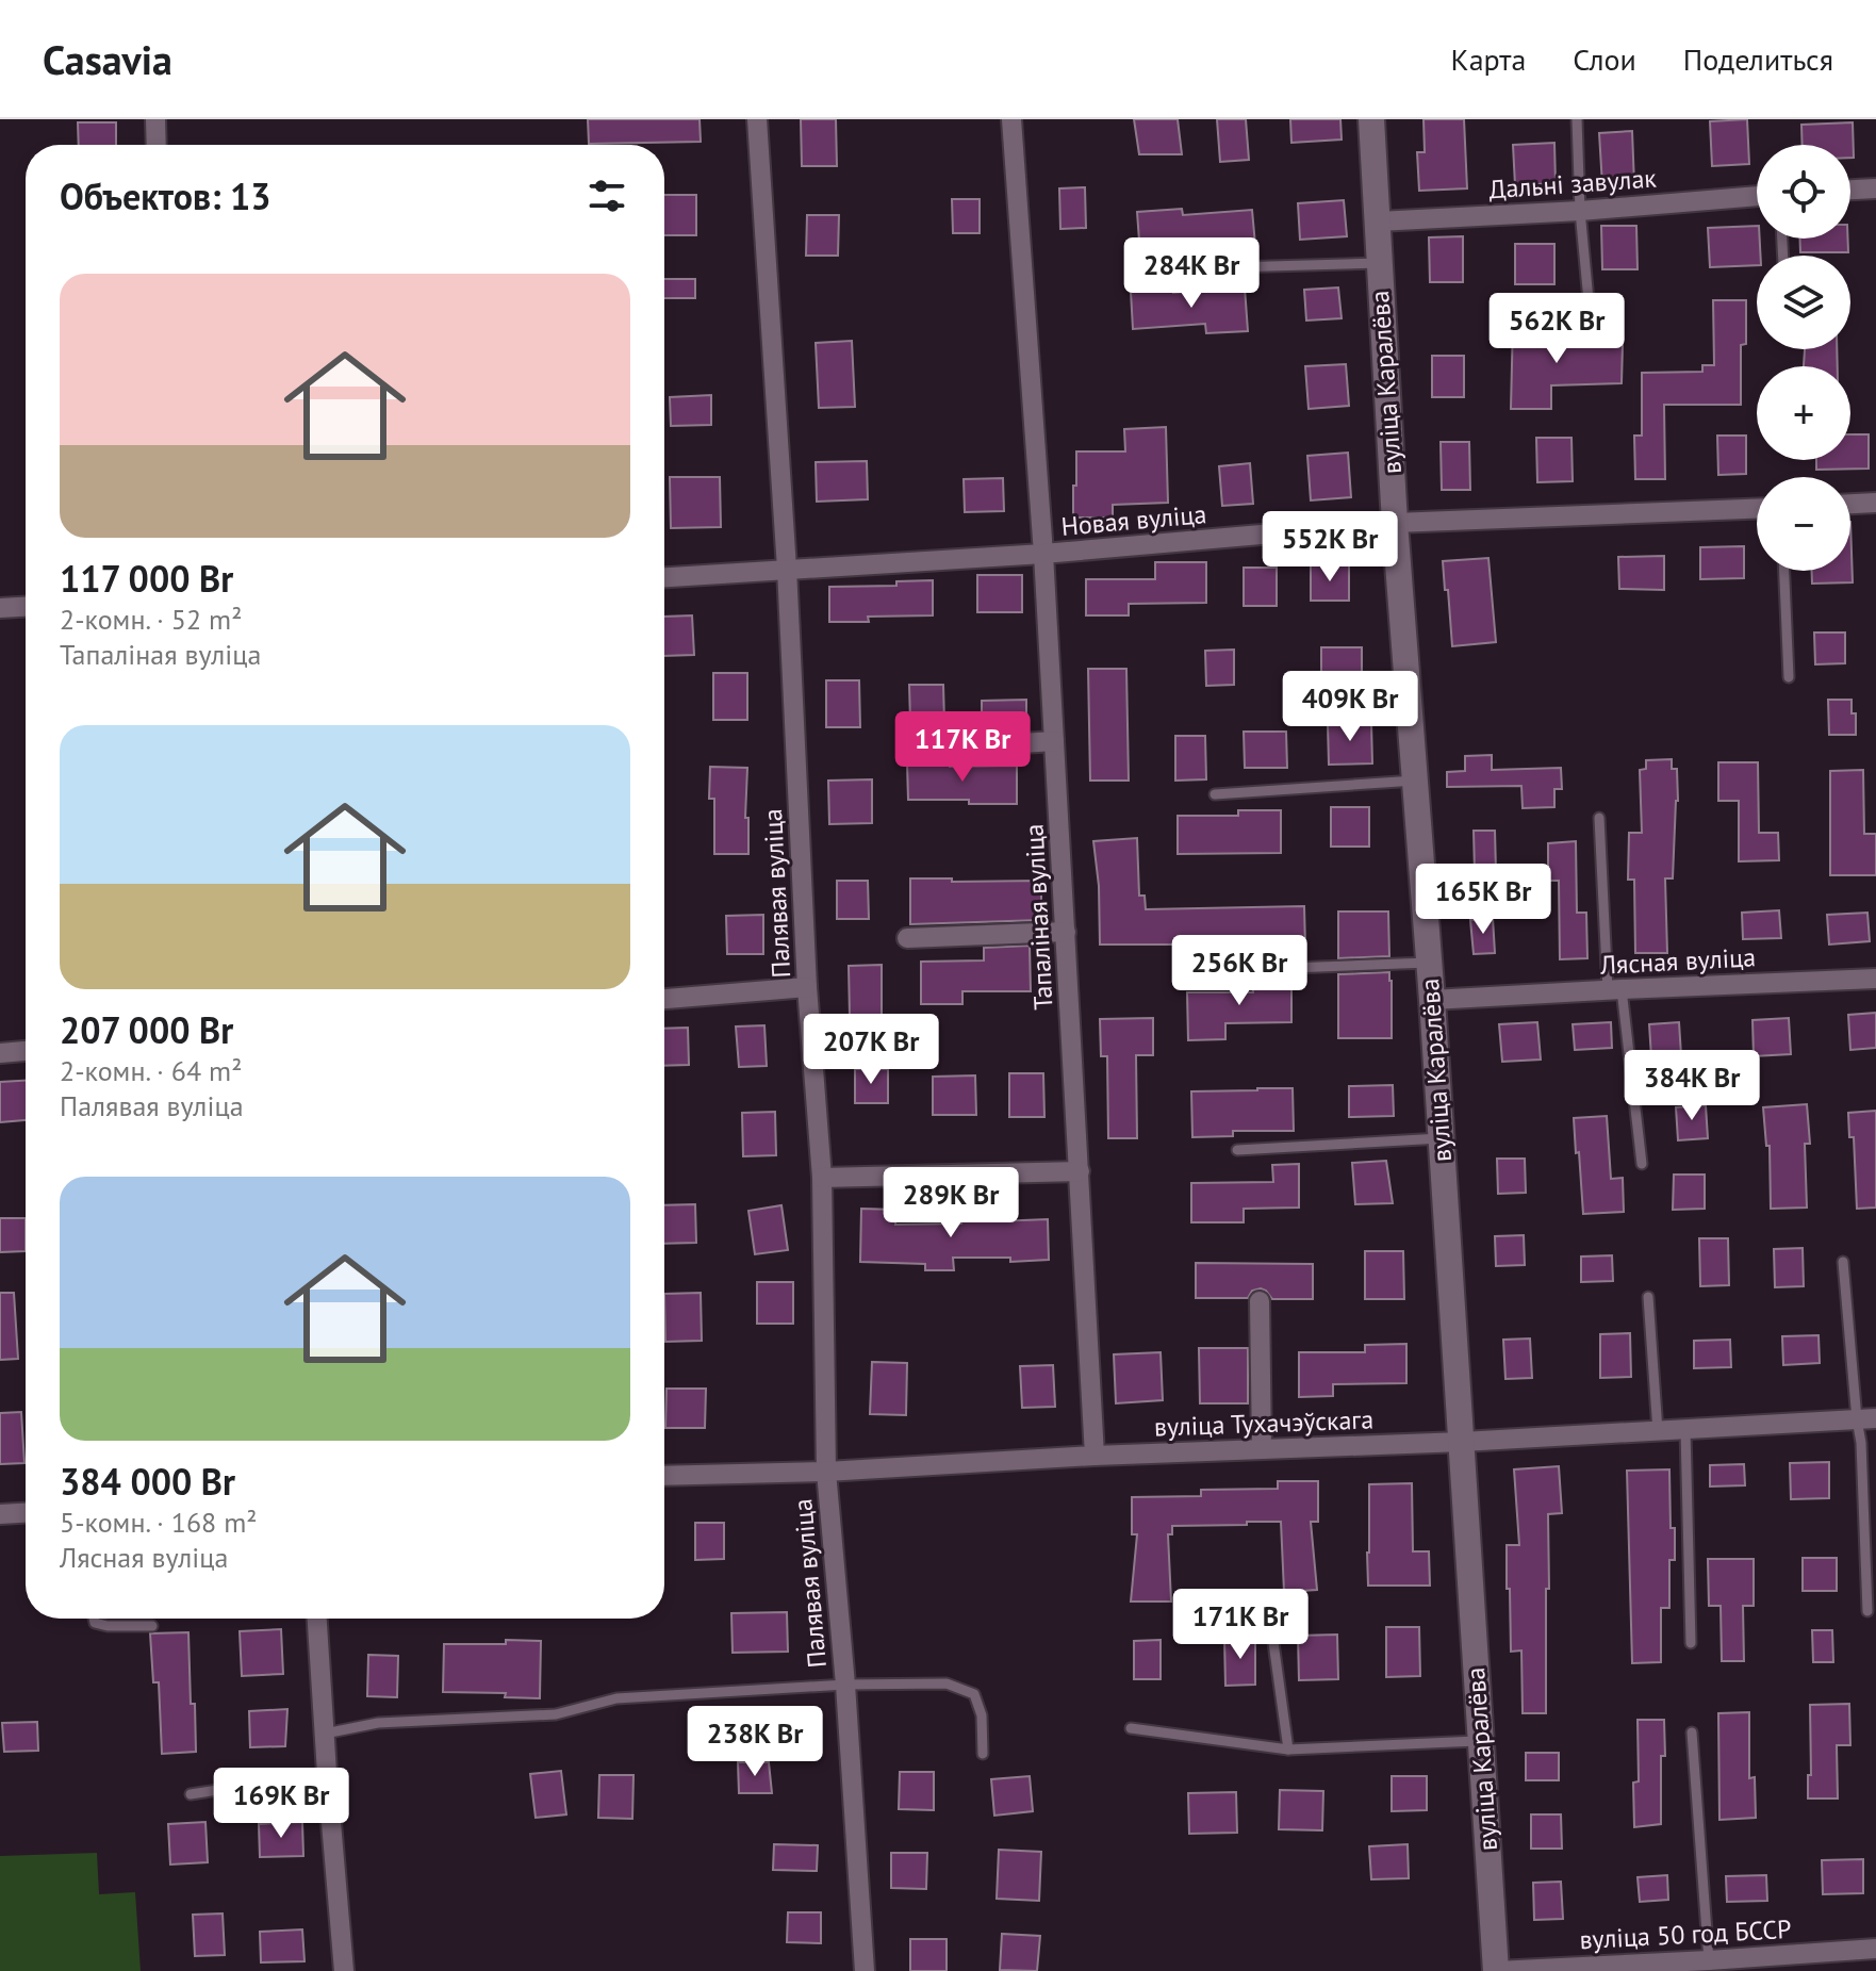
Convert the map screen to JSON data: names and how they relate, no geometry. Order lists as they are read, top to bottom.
{
  "streets": {
    "main road": ["вуліца Каралёва"],
    "street": [
      "Дальні завулак",
      "Новая вуліца",
      "Палявая вуліца",
      "Тапаліная вуліца",
      "Лясная вуліца",
      "вуліца Тухачэўскага",
      "вуліца 50 год БССР"
    ]
  },
  "crossings": [
    ["Дальні завулак", "вуліца Каралёва"],
    ["вуліца Каралёва", "Новая вуліца"],
    ["вуліца Каралёва", "Лясная вуліца"],
    ["вуліца Каралёва", "вуліца Тухачэўскага"],
    ["вуліца Каралёва", "вуліца 50 год БССР"],
    ["Новая вуліца", "Палявая вуліца"],
    ["Новая вуліца", "Тапаліная вуліца"],
    ["Палявая вуліца", "вуліца Тухачэўскага"],
    ["Тапаліная вуліца", "вуліца Тухачэўскага"]
  ],
  "page": {
    "header": "Casavia",
    "nav": ["Карта", "Слои", "Поделиться"],
    "map_buttons": ["+", "−"],
    "heading": "Объектов: 13",
    "price": [
      "284K Br",
      "562K Br",
      "552K Br",
      "409K Br",
      "117K Br",
      "165K Br",
      "256K Br",
      "207K Br",
      "384K Br",
      "289K Br",
      "171K Br",
      "238K Br",
      "169K Br"
    ],
    "list": [
      {
        "name": "117 000 Br",
        "note": "2-комн. · 52 m² · Тапаліная вуліца"
      },
      {
        "name": "207 000 Br",
        "note": "2-комн. · 64 m² · Палявая вуліца"
      },
      {
        "name": "384 000 Br",
        "note": "5-комн. · 168 m² · Лясная вуліца"
      }
    ]
  }
}
